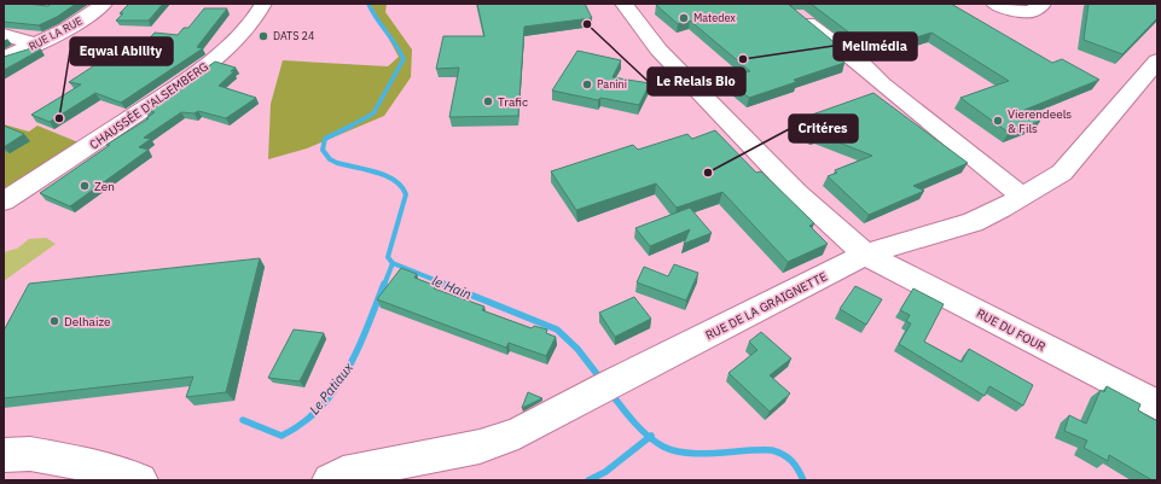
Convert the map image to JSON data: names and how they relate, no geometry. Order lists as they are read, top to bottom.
{
  "streets": {
    "street": [
      "RUE LA RUE",
      "CHAUSSÉE D'ALSEMBERG",
      "RUE DE LA GRAIGNETTE",
      "RUE DU FOUR"
    ]
  },
  "crossings": [
    ["RUE DE LA GRAIGNETTE", "RUE DU FOUR"]
  ],
  "water": ["le Hain", "Le Patiaux"],
  "places": [
    "Matedex",
    "Le Relais Bio",
    "DATS 24",
    "Melimédia",
    "Panini",
    "Trafic",
    "Eqwal Ability",
    "Vierendeels & Fils",
    "Critéres",
    "Zen",
    "Delhaize"
  ]
}
